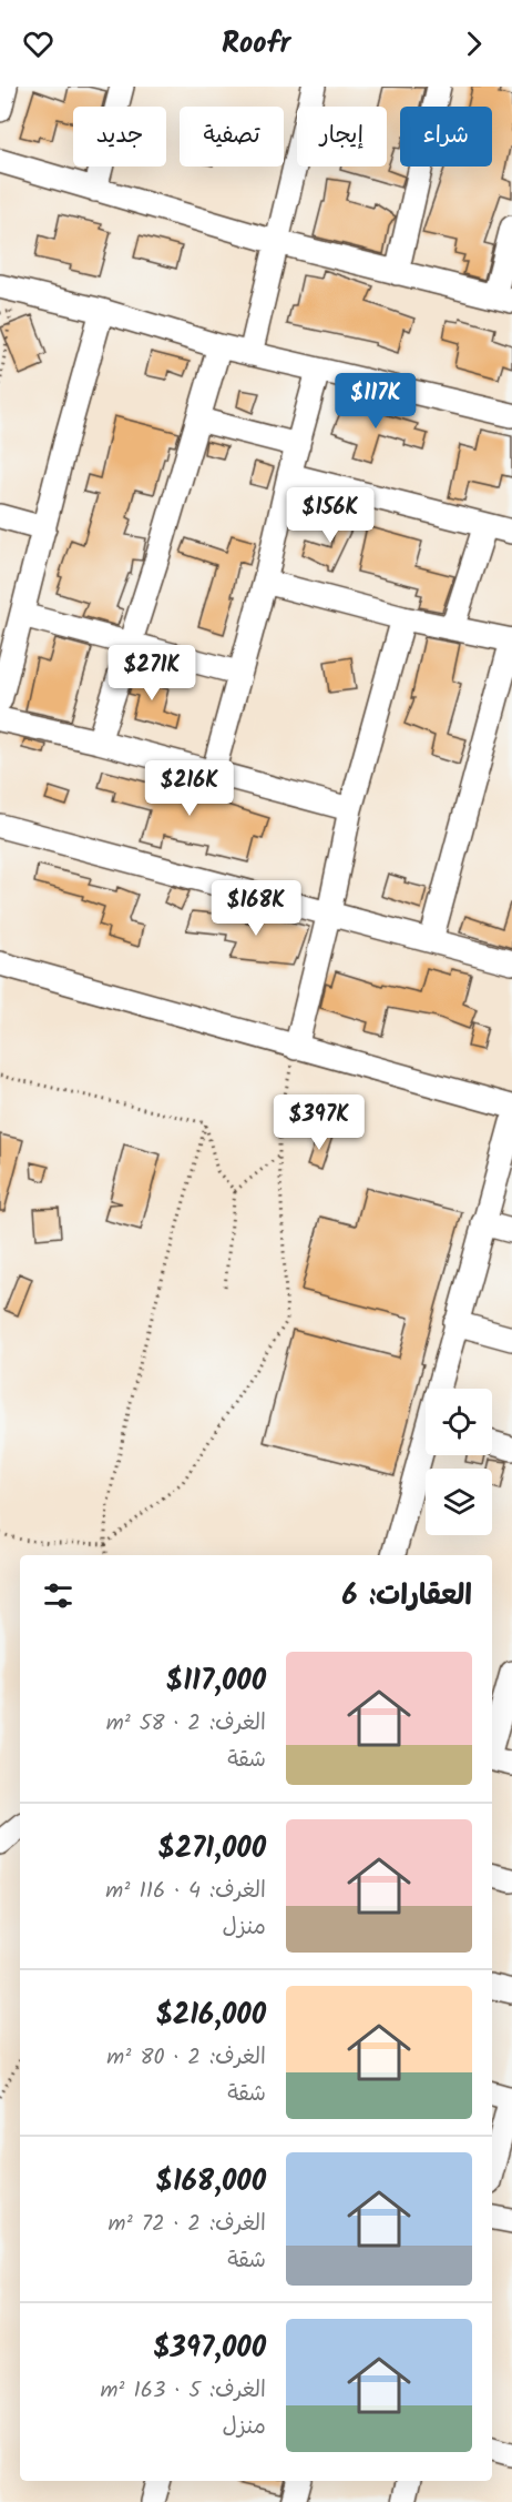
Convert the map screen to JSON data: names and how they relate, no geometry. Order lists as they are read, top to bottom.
{
  "page": {
    "header": "Roofr",
    "chip": [
      "شراء",
      "إيجار",
      "تصفية",
      "جديد"
    ],
    "price": [
      "$117K",
      "$156K",
      "$271K",
      "$216K",
      "$168K",
      "$397K"
    ],
    "heading": "العقارات: 6",
    "list": [
      {
        "name": "$117,000",
        "note": "الغرف: 2 · 58 m² · شقة"
      },
      {
        "name": "$271,000",
        "note": "الغرف: 4 · 116 m² · منزل"
      },
      {
        "name": "$216,000",
        "note": "الغرف: 2 · 80 m² · شقة"
      },
      {
        "name": "$168,000",
        "note": "الغرف: 2 · 72 m² · شقة"
      },
      {
        "name": "$397,000",
        "note": "الغرف: 5 · 163 m² · منزل"
      }
    ]
  }
}
